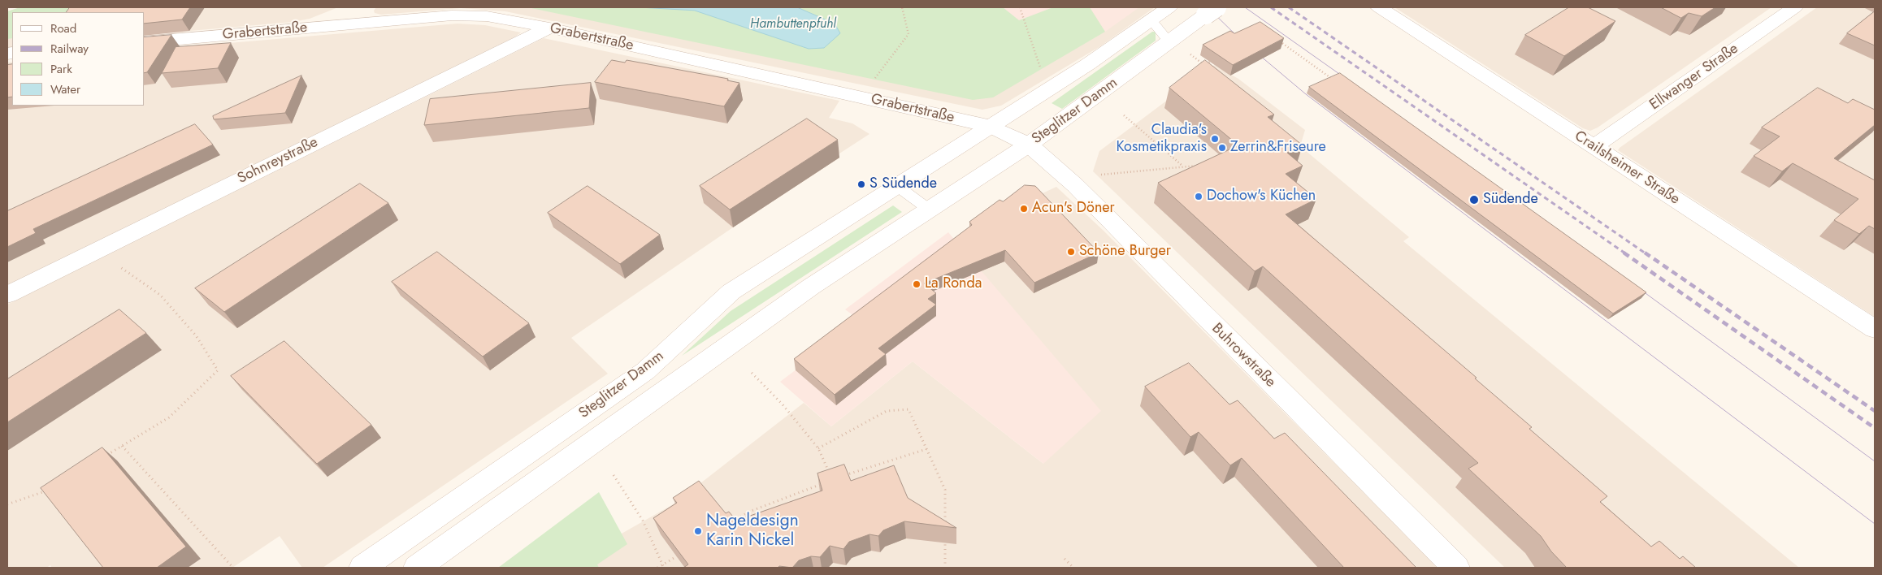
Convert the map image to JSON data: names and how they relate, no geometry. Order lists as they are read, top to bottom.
{
  "streets": {
    "street": [
      "Grabertstraße",
      "Ellwanger Straße",
      "Steglitzer Damm",
      "Sohnreystraße",
      "Crailsheimer Straße",
      "Buhrowstraße"
    ]
  },
  "crossings": [
    ["Grabertstraße", "Steglitzer Damm"],
    ["Grabertstraße", "Sohnreystraße"],
    ["Grabertstraße", "Buhrowstraße"],
    ["Ellwanger Straße", "Crailsheimer Straße"],
    ["Steglitzer Damm", "Buhrowstraße"]
  ],
  "water": ["Hambuttenpfuhl"],
  "places": [
    "Claudia's Kosmetikpraxis",
    "Zerrin&Friseure",
    "S Südende",
    "Dochow's Küchen",
    "Südende",
    "Acun's Döner",
    "Schöne Burger",
    "La Ronda",
    "Nageldesign Karin Nickel"
  ],
  "legend": [
    "Road",
    "Railway",
    "Park",
    "Water"
  ]
}
